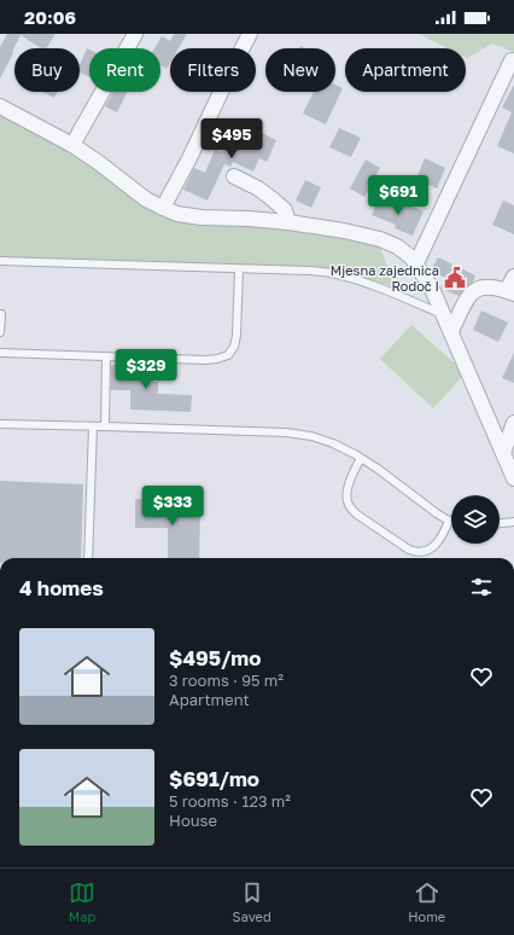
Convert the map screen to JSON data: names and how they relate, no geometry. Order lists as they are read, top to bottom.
{
  "places": {
    "public building": ["Mjesna zajednica Rodoč I"]
  },
  "page": {
    "status": "20:06",
    "chip": [
      "Buy",
      "Rent",
      "Filters",
      "New",
      "Apartment"
    ],
    "price": [
      "$495",
      "$691",
      "$329",
      "$333"
    ],
    "heading": "4 homes",
    "list": [
      {
        "name": "$495/mo",
        "note": "3 rooms · 95 m² · Apartment"
      },
      {
        "name": "$691/mo",
        "note": "5 rooms · 123 m² · House"
      }
    ],
    "tabs": ["Map", "Saved", "Home"]
  }
}
